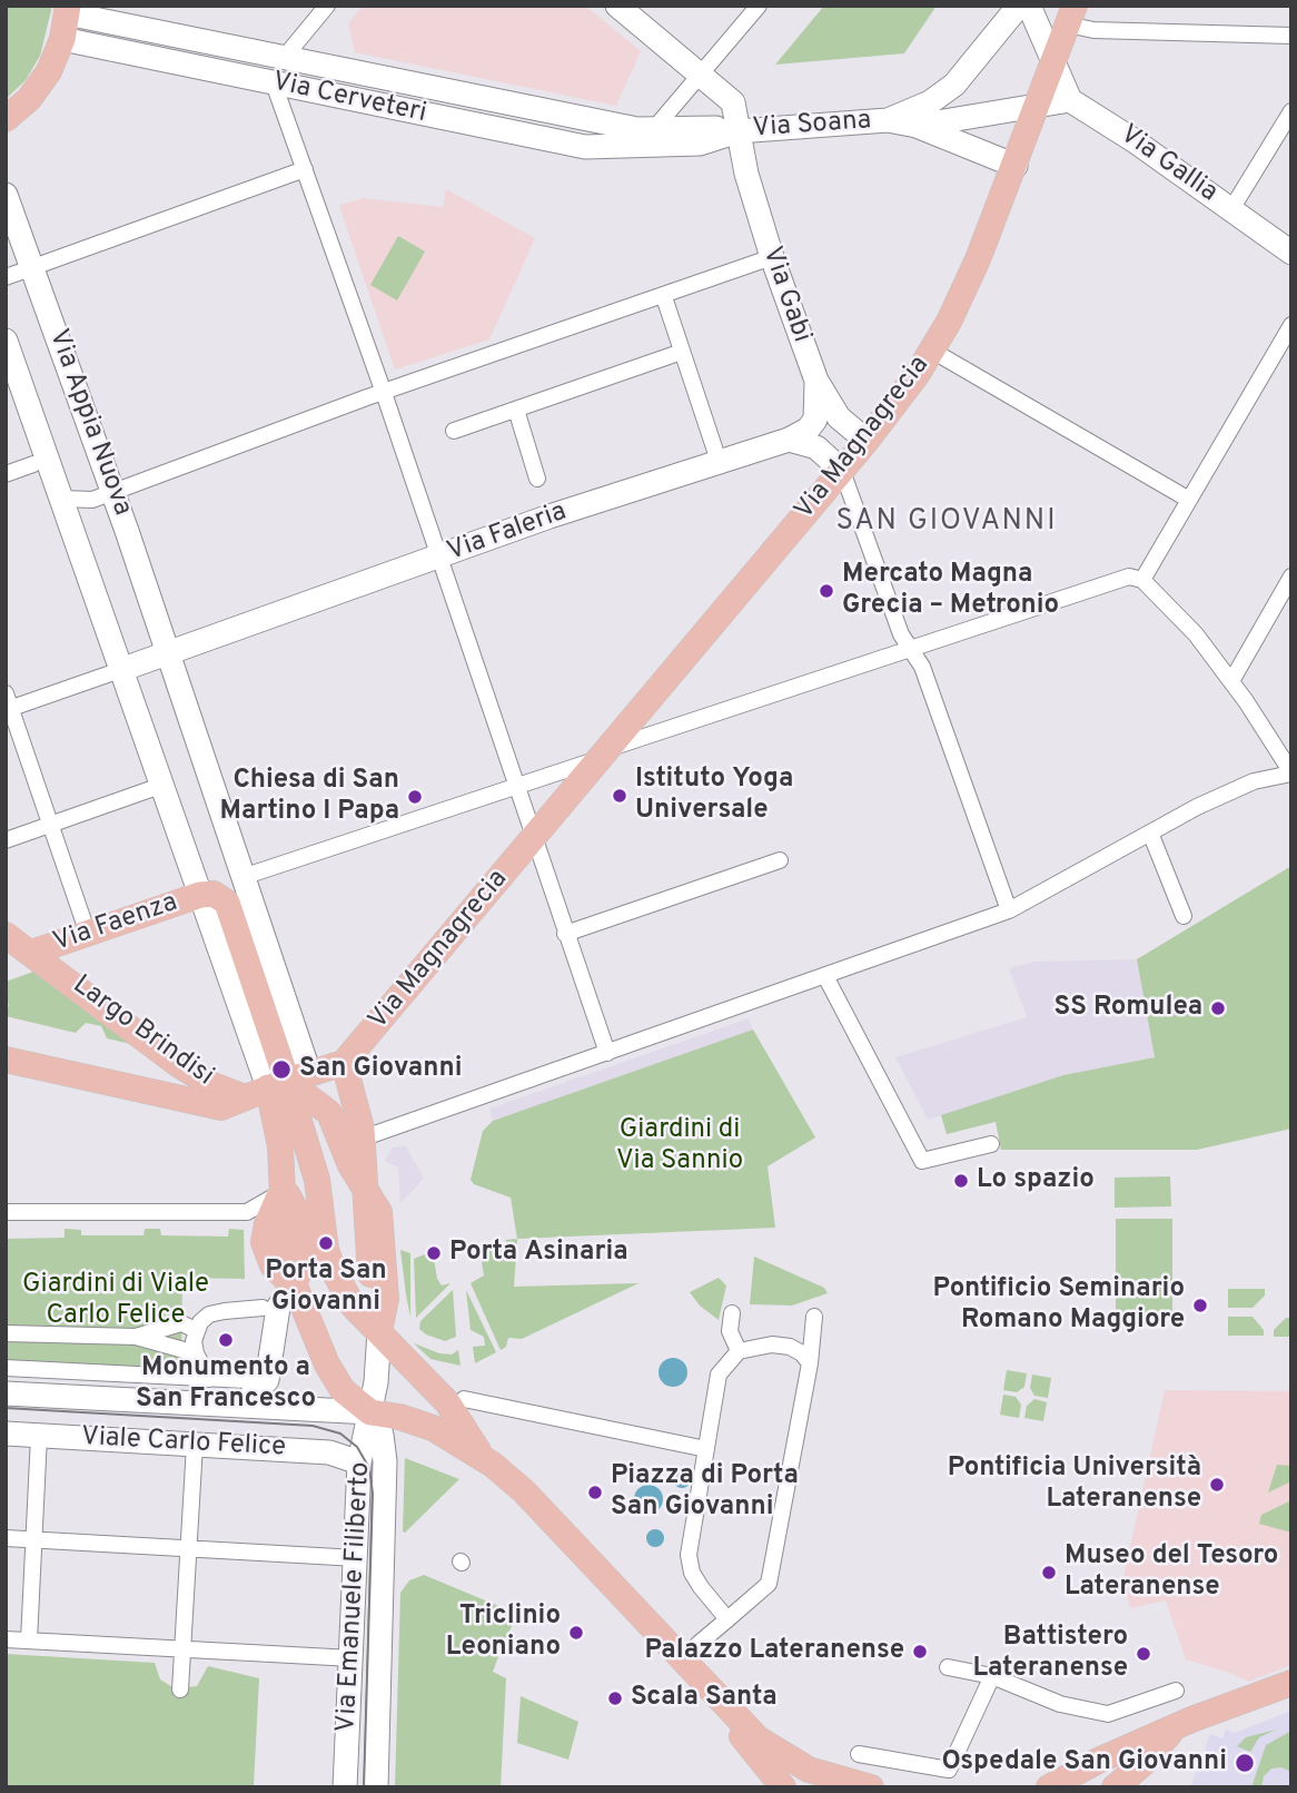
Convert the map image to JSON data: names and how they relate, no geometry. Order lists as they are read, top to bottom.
{
  "streets": {
    "main road": [
      "Via Cerveteri",
      "Via Soana",
      "Via Gallia",
      "Via Gabi",
      "Via Appia Nuova",
      "Via Magnagrecia",
      "Via Faleria",
      "Via Faenza",
      "Largo Brindisi",
      "Viale Carlo Felice",
      "Via Emanuele Filiberto"
    ]
  },
  "crossings": [
    ["Via Cerveteri", "Via Soana"],
    ["Via Cerveteri", "Via Gabi"],
    ["Via Soana", "Via Gabi"],
    ["Via Gabi", "Via Magnagrecia"],
    ["Via Appia Nuova", "Via Faleria"],
    ["Via Appia Nuova", "Via Faenza"],
    ["Via Appia Nuova", "Largo Brindisi"],
    ["Via Faenza", "Largo Brindisi"],
    ["Viale Carlo Felice", "Via Emanuele Filiberto"]
  ],
  "districts": ["SAN GIOVANNI"],
  "parks": ["Giardini di Via Sannio", "Giardini di Viale Carlo Felice"],
  "places": [
    "Mercato Magna Grecia – Metronio",
    "Istituto Yoga Universale",
    "Chiesa di San Martino I Papa",
    "SS Romulea",
    "San Giovanni",
    "Lo spazio",
    "Porta San Giovanni",
    "Porta Asinaria",
    "Pontificio Seminario Romano Maggiore",
    "Monumento a San Francesco",
    "Pontificia Università Lateranense",
    "Piazza di Porta San Giovanni",
    "Museo del Tesoro Lateranense",
    "Triclinio Leoniano",
    "Palazzo Lateranense",
    "Battistero Lateranense",
    "Scala Santa",
    "Ospedale San Giovanni"
  ]
}
